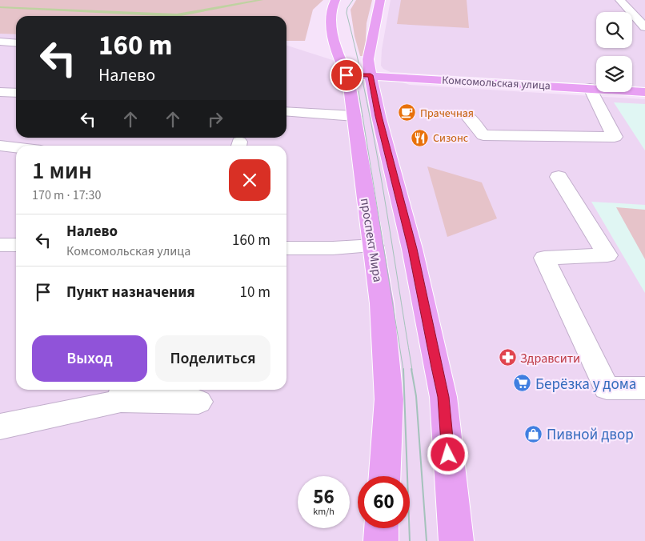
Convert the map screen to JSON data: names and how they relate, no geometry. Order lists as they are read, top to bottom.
{
  "streets": {
    "main road": ["Комсомольская улица", "проспект Мира"]
  },
  "crossings": [
    ["Комсомольская улица", "проспект Мира"]
  ],
  "places": {
    "cafe": ["Прачечная"],
    "restaurant": ["Сизонс"],
    "pharmacy": ["Здравсити"],
    "supermarket": ["Берёзка у дома"],
    "shop": ["Пивной двор"]
  },
  "page": {
    "turn": ["160 m", "Налево"],
    "heading": ["1 мин", "170 m · 17:30"],
    "list": [
      {
        "name": "Налево",
        "note": "Комсомольская улица",
        "value": "160 m"
      },
      {
        "name": "Пункт назначения",
        "value": "10 m"
      }
    ],
    "buttons": ["Выход", "Поделиться"],
    "speed": "56 km/h",
    "limit": "60"
  }
}
